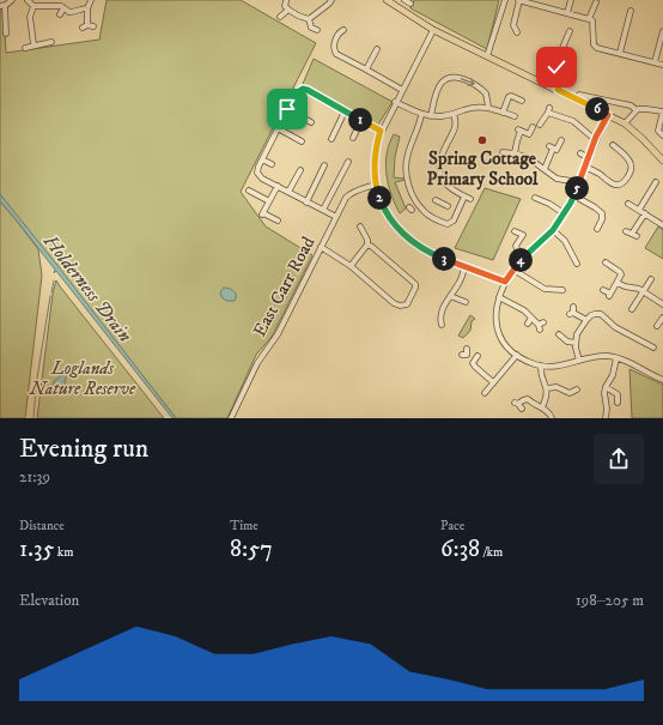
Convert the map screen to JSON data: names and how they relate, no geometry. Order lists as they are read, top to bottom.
{
  "streets": {
    "street": ["East Carr Road"]
  },
  "water": ["Holderness Drain"],
  "parks": ["Loglands Nature Reserve"],
  "places": ["Spring Cottage Primary School"],
  "page": {
    "pins": [
      "6",
      "1",
      "5",
      "2",
      "3",
      "4"
    ],
    "heading": ["Evening run", "21:39"],
    "stats": [
      ["Distance", "1.35 km"],
      ["Time", "8:57"],
      ["Pace", "6:38 /km"]
    ],
    "chart": ["Elevation", "198–205 m"]
  }
}
